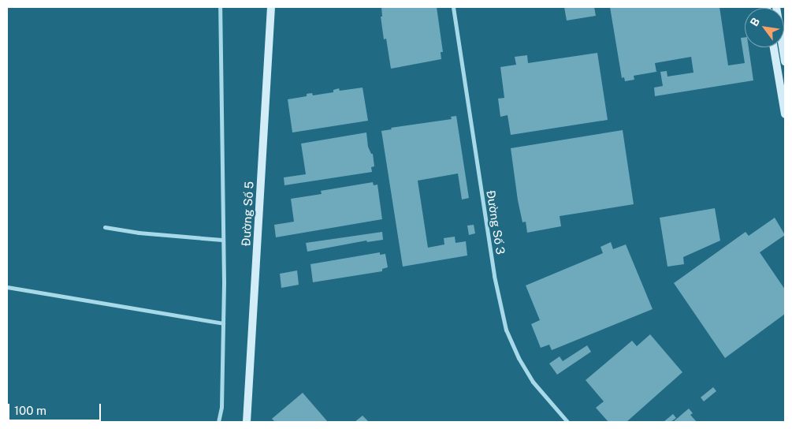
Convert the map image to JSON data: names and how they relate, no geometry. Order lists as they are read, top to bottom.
{
  "streets": {
    "street": ["Đường Số 5", "Đường Số 3"]
  },
  "scale_bar": "100 m",
  "north": "top left"
}
